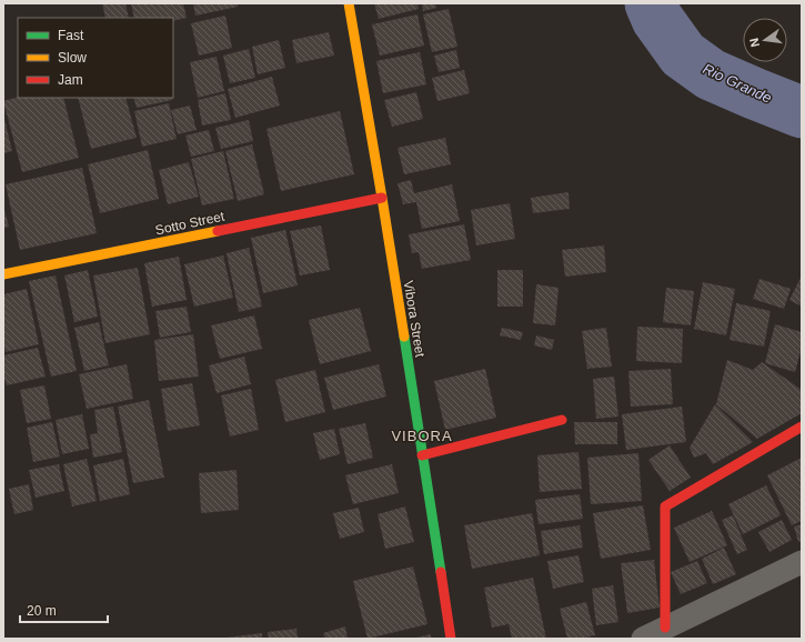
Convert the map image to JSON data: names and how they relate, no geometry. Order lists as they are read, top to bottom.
{
  "streets": {
    "street": ["Sotto Street", "Vibora Street"]
  },
  "crossings": [
    ["Sotto Street", "Vibora Street"]
  ],
  "districts": ["VIBORA"],
  "water": ["Rio Grande"],
  "legend": ["Fast", "Slow", "Jam"],
  "scale_bar": "20 m",
  "north": "left"
}
